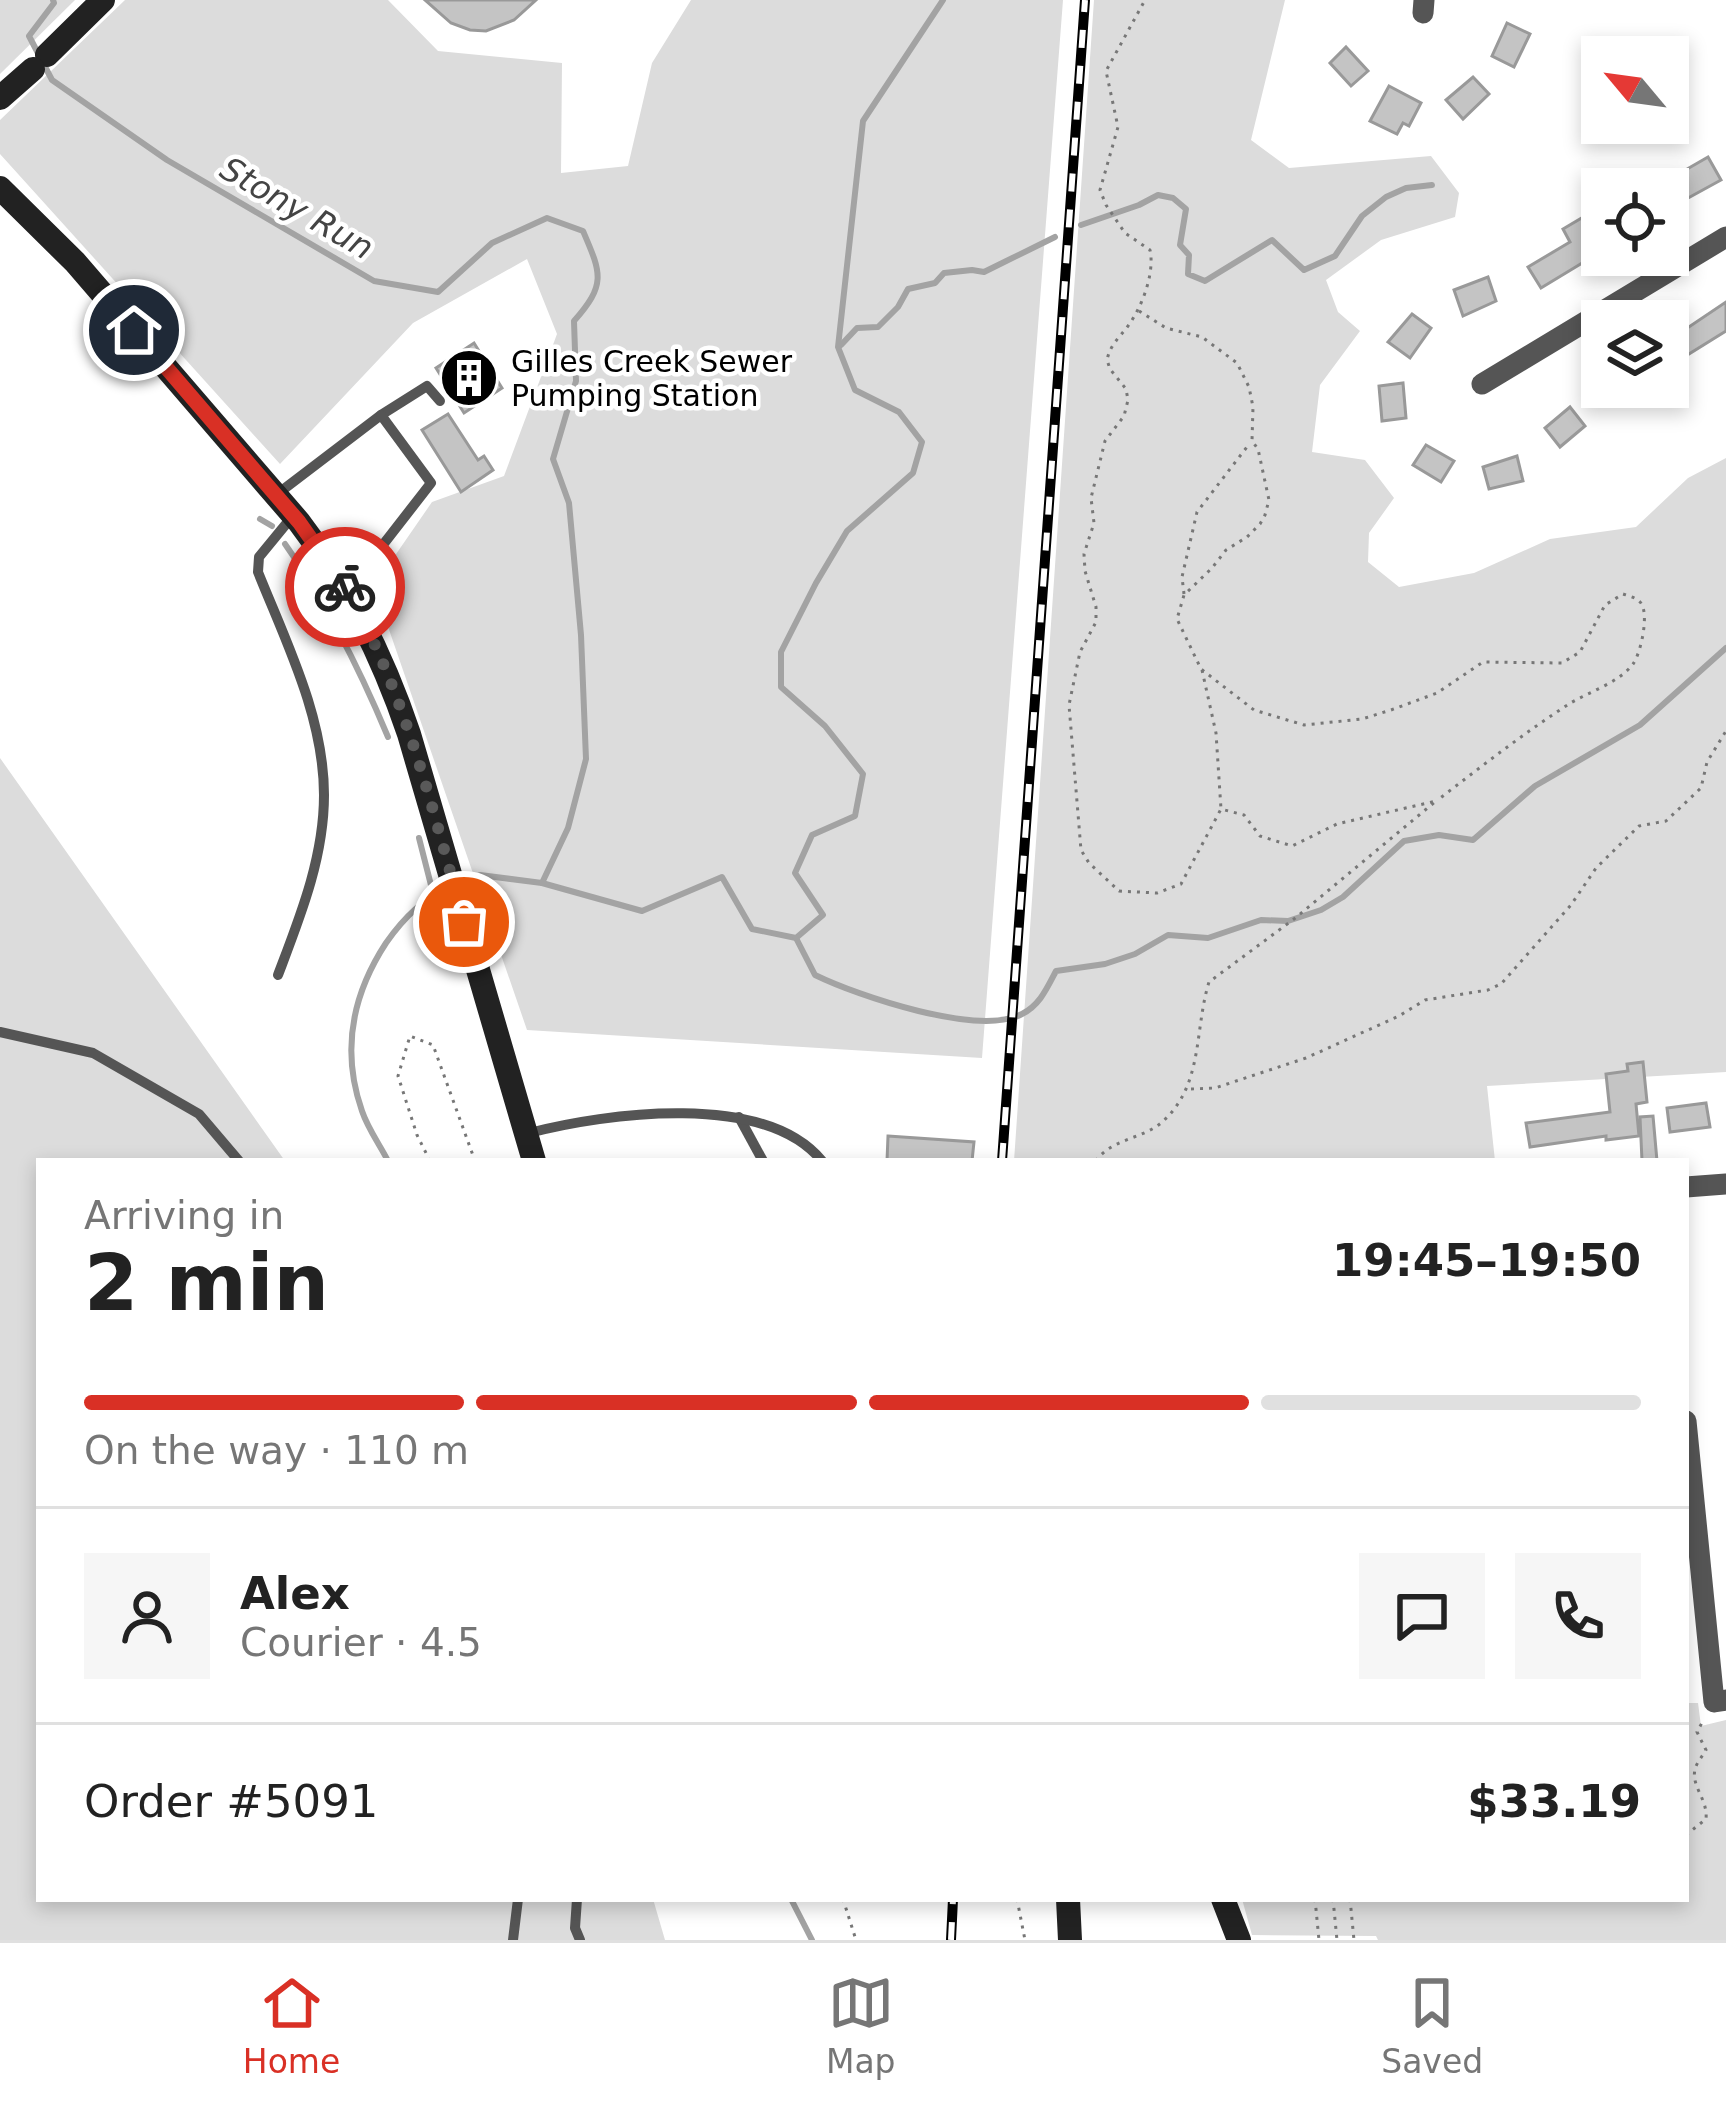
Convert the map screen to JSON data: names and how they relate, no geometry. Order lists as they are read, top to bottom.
{
  "water": ["Stony Run"],
  "places": {
    "building": ["Gilles Creek Sewer Pumping Station"]
  },
  "north": "top left",
  "page": {
    "heading": ["2 min", "Arriving in", "19:45–19:50"],
    "panel": [
      "Alex",
      "Courier · 4.5",
      "Order #5091",
      "$33.19"
    ],
    "bar": "On the way · 110 m",
    "tabs": ["Home", "Map", "Saved"]
  }
}
